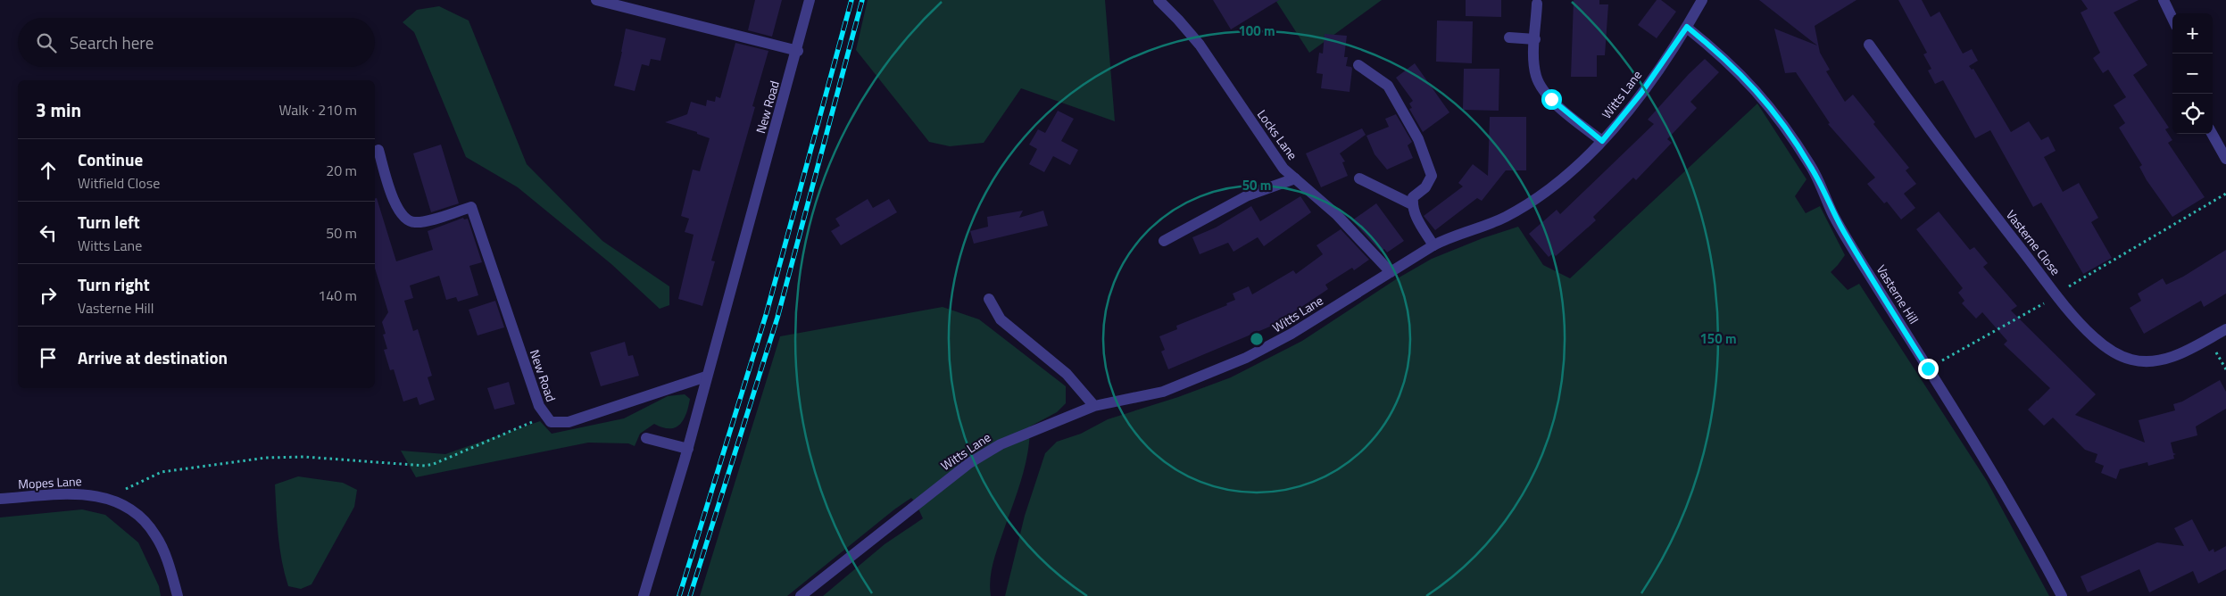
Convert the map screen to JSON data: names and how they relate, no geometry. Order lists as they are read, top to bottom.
{
  "streets": {
    "street": [
      "Witts Lane",
      "New Road",
      "Locks Lane",
      "Vasterne Close",
      "Vasterne Hill",
      "Mopes Lane"
    ]
  },
  "crossings": [
    ["Witts Lane", "Locks Lane"],
    ["Witts Lane", "Vasterne Hill"]
  ],
  "page": {
    "map_buttons": ["+", "−"],
    "search": "Search here",
    "heading": ["3 min", "Walk · 210 m"],
    "list": [
      ["Continue", "Witfield Close", "20 m"],
      ["Turn left", "Witts Lane", "50 m"],
      ["Turn right", "Vasterne Hill", "140 m"],
      "Arrive at destination"
    ]
  },
  "rings": ["100 m", "50 m", "150 m"]
}
